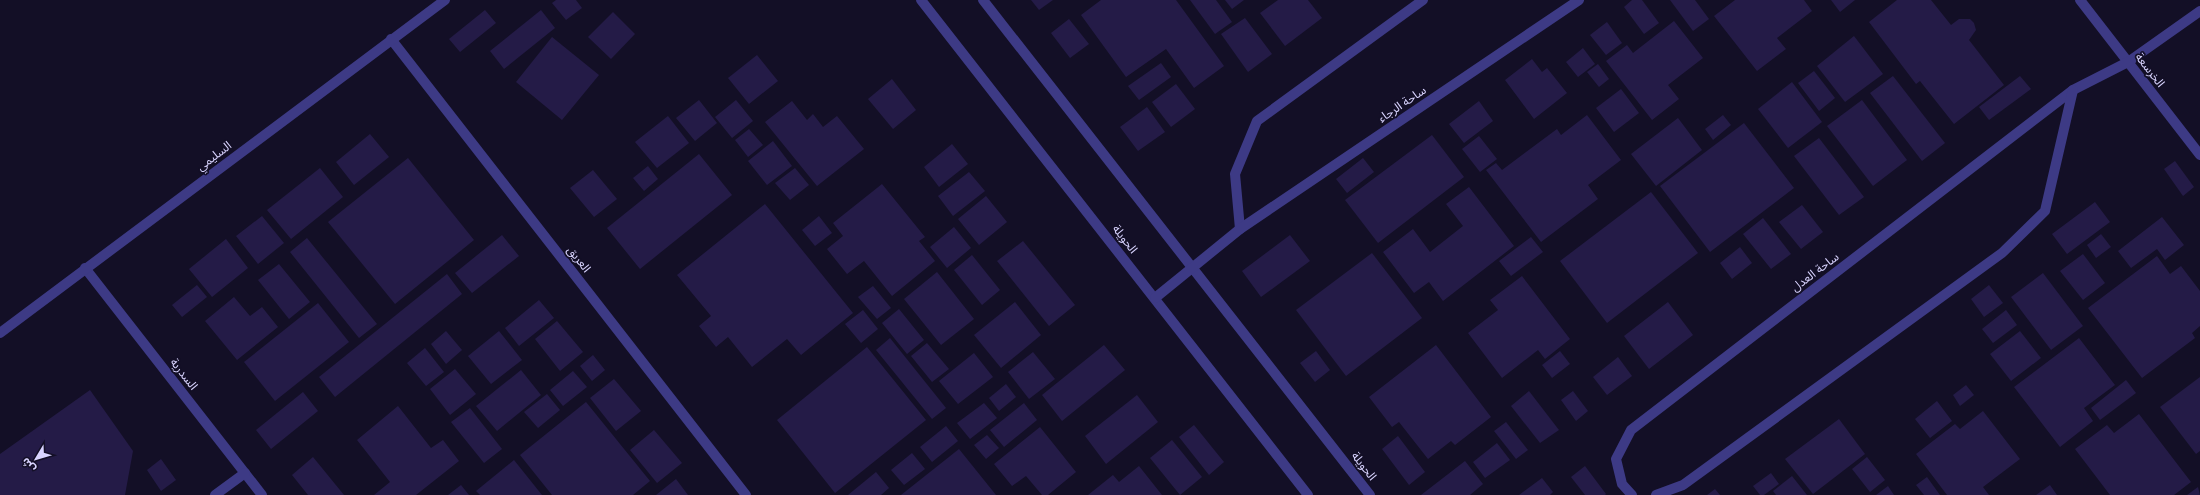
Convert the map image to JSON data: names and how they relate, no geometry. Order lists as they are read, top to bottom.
{
  "streets": {
    "street": [
      "الخرسعة",
      "ساحة الرجاء",
      "السليمي",
      "الحويلة",
      "العريق",
      "ساحة العدل",
      "السدرية"
    ]
  },
  "crossings": [
    ["الخرسعة", "ساحة العدل"],
    ["ساحة الرجاء", "الحويلة"],
    ["السليمي", "العريق"],
    ["السليمي", "السدرية"]
  ],
  "north": "bottom left"
}
